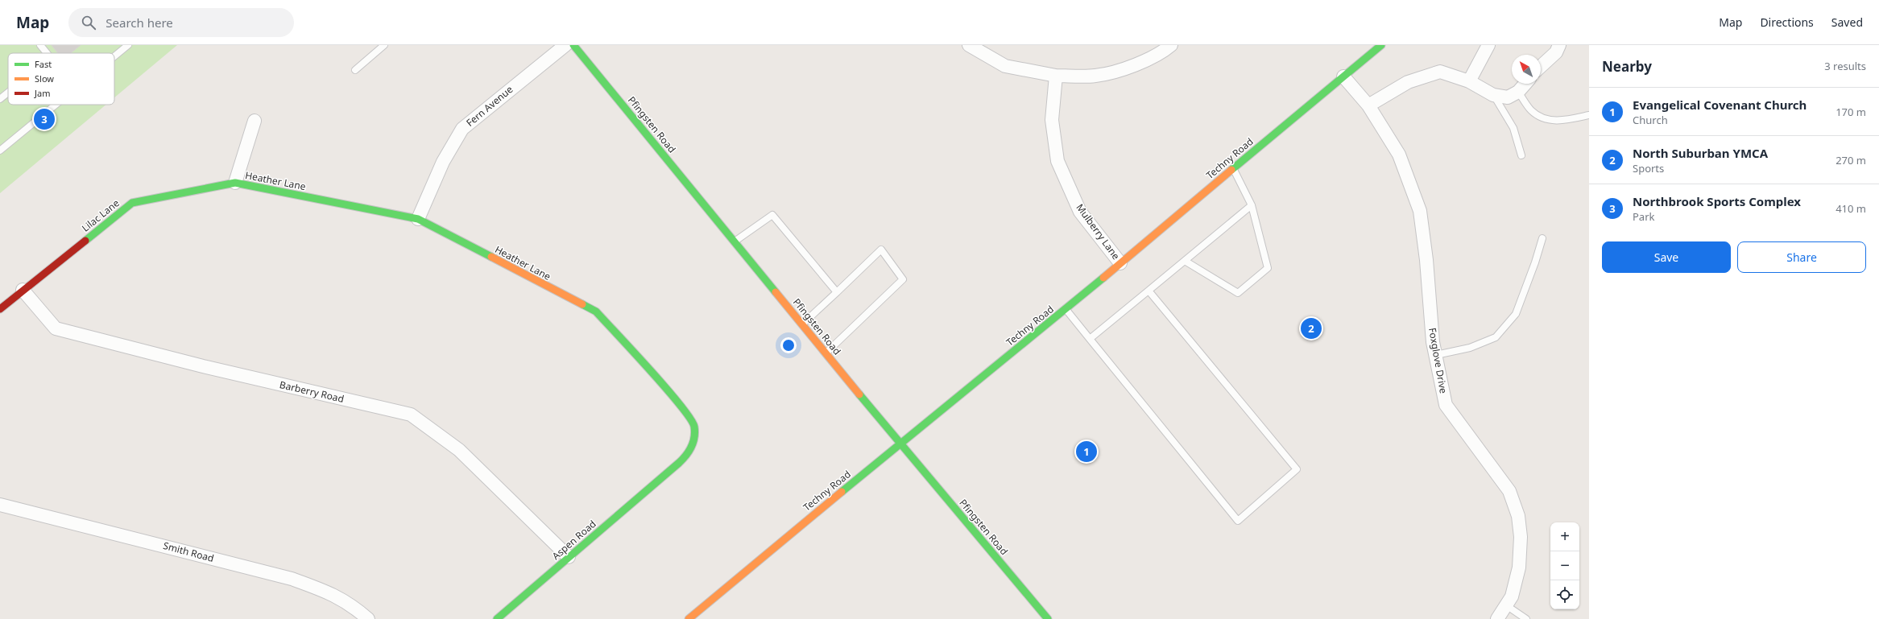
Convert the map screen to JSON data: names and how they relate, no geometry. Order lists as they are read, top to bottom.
{
  "streets": {
    "main road": [
      "Pfingsten Road",
      "Techny Road",
      "Heather Lane",
      "Lilac Lane",
      "Aspen Road"
    ],
    "street": [
      "Fern Avenue",
      "Mulberry Lane",
      "Foxglove Drive",
      "Barberry Road",
      "Smith Road"
    ]
  },
  "crossings": [
    ["Fern Avenue", "Heather Lane"],
    ["Pfingsten Road", "Techny Road"],
    ["Techny Road", "Mulberry Lane"],
    ["Techny Road", "Foxglove Drive"],
    ["Heather Lane", "Lilac Lane"],
    ["Heather Lane", "Aspen Road"],
    ["Lilac Lane", "Barberry Road"],
    ["Barberry Road", "Aspen Road"]
  ],
  "legend": ["Fast", "Slow", "Jam"],
  "north": "top left",
  "page": {
    "header": "Map",
    "search": "Search here",
    "nav": ["Map", "Directions", "Saved"],
    "heading": ["Nearby", "3 results"],
    "list": [
      {
        "mark": "1",
        "name": "Evangelical Covenant Church",
        "note": "Church",
        "value": "170 m"
      },
      {
        "mark": "2",
        "name": "North Suburban YMCA",
        "note": "Sports",
        "value": "270 m"
      },
      {
        "mark": "3",
        "name": "Northbrook Sports Complex",
        "note": "Park",
        "value": "410 m"
      }
    ],
    "pins": ["3", "2", "1"],
    "buttons": ["Save", "Share"],
    "map_buttons": ["+", "−"]
  }
}
